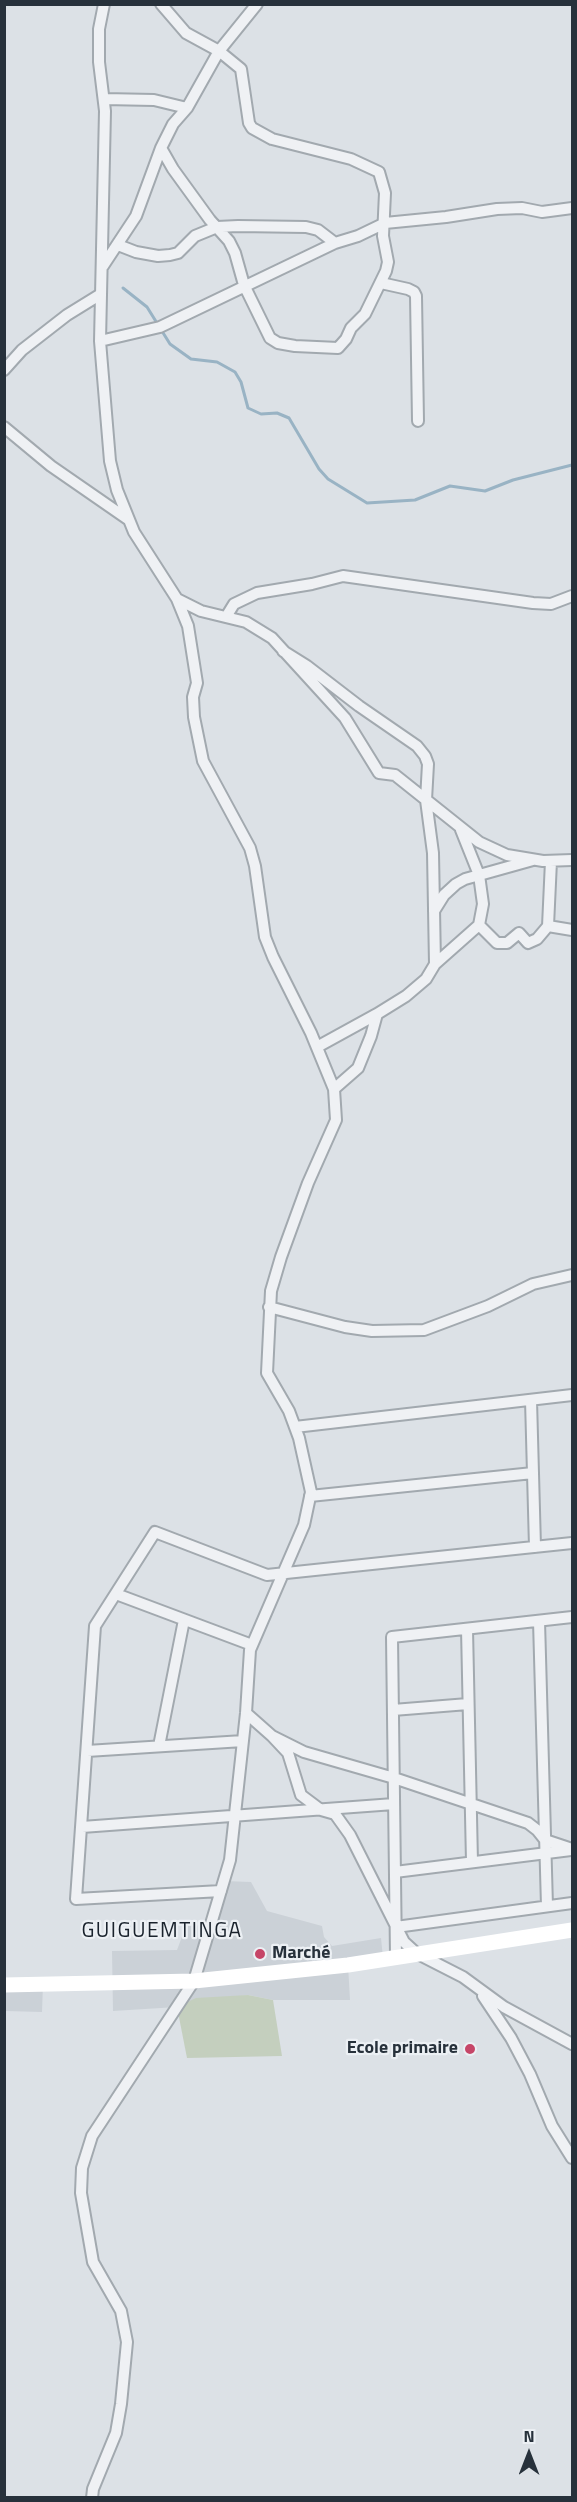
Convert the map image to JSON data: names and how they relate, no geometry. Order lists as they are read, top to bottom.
{
  "districts": ["GUIGUEMTINGA"],
  "places": ["Marché", "Ecole primaire"],
  "north": "top"
}
